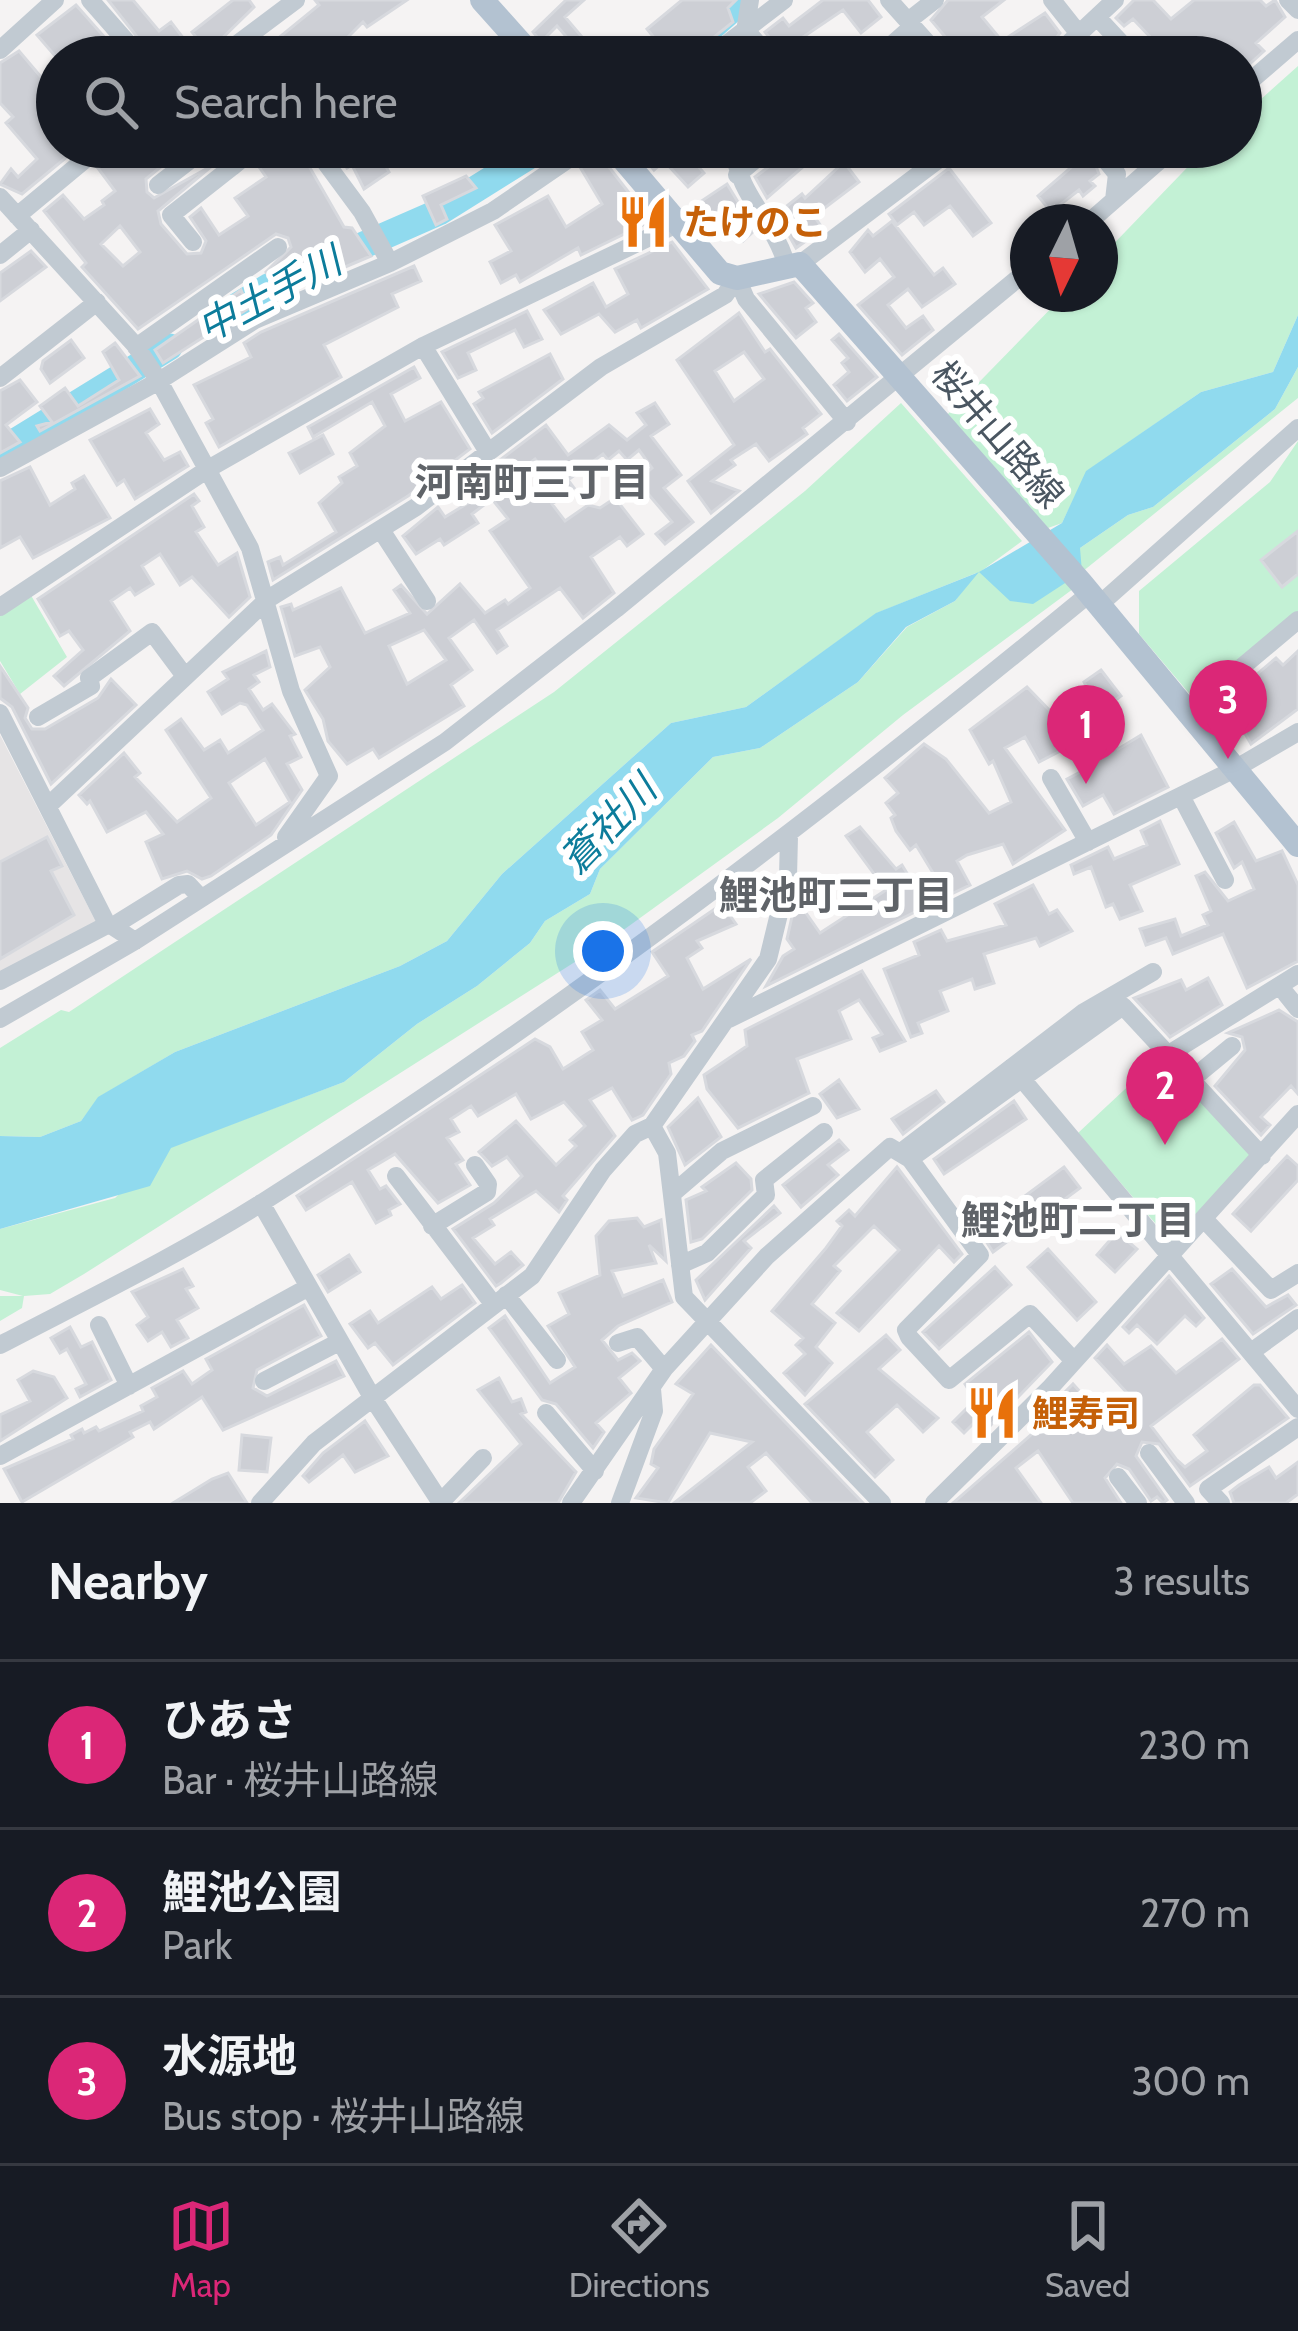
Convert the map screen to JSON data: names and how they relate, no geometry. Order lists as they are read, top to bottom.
{
  "streets": {
    "main road": ["桜井山路線"]
  },
  "districts": ["河南町三丁目", "鯉池町三丁目", "鯉池町二丁目"],
  "water": ["中土手川", "蒼社川"],
  "places": {
    "restaurant": ["たけのこ", "鯉寿司"]
  },
  "north": "bottom",
  "page": {
    "search": "Search here",
    "pins": ["3", "1", "2"],
    "heading": ["Nearby", "3 results"],
    "list": [
      {
        "mark": "1",
        "name": "ひあさ",
        "note": "Bar · 桜井山路線",
        "value": "230 m"
      },
      {
        "mark": "2",
        "name": "鯉池公園",
        "note": "Park",
        "value": "270 m"
      },
      {
        "mark": "3",
        "name": "水源地",
        "note": "Bus stop · 桜井山路線",
        "value": "300 m"
      }
    ],
    "nav": ["Map", "Directions", "Saved"]
  }
}
